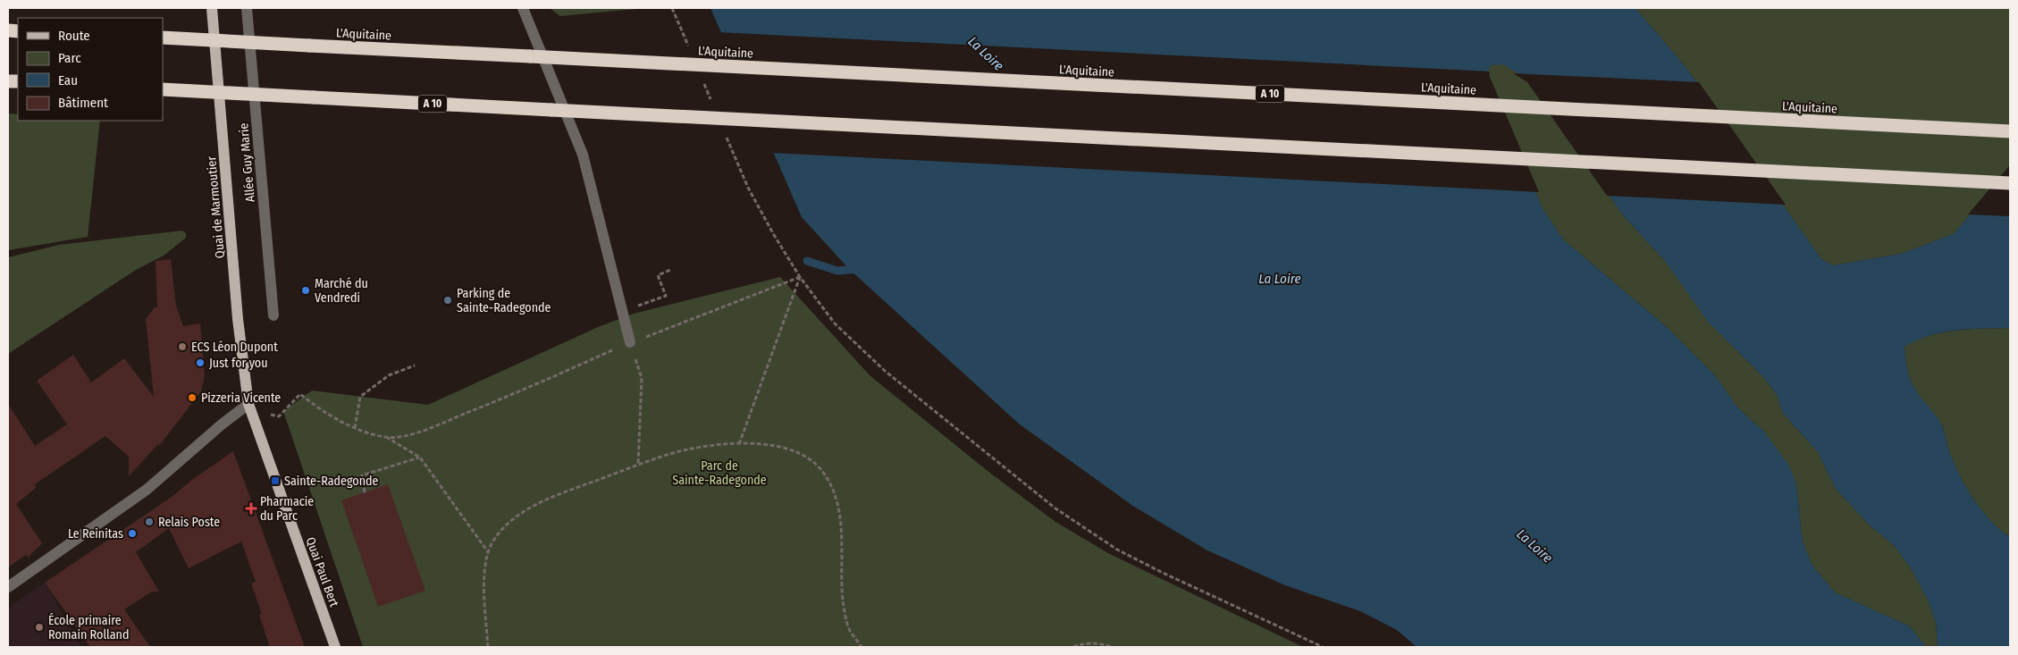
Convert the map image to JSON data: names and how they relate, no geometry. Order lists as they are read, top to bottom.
{
  "streets": {
    "highway": ["L'Aquitaine", "A 10"],
    "main road": ["Quai de Marmoutier", "Quai Paul Bert"],
    "street": ["Allée Guy Marie"]
  },
  "crossings": [
    ["Quai de Marmoutier", "Quai Paul Bert"]
  ],
  "water": ["La Loire"],
  "parks": ["Parc de Sainte-Radegonde"],
  "places": {
    "other": [
      "Marché du Vendredi",
      "Parking de Sainte-Radegonde",
      "ECS Léon Dupont",
      "Just for you",
      "Pizzeria Vicente",
      "Relais Poste",
      "Le Reinitas",
      "École primaire Romain Rolland"
    ],
    "transit": ["Sainte-Radegonde"],
    "health": ["Pharmacie du Parc"]
  },
  "legend": [
    "Route",
    "Parc",
    "Eau",
    "Bâtiment"
  ]
}
